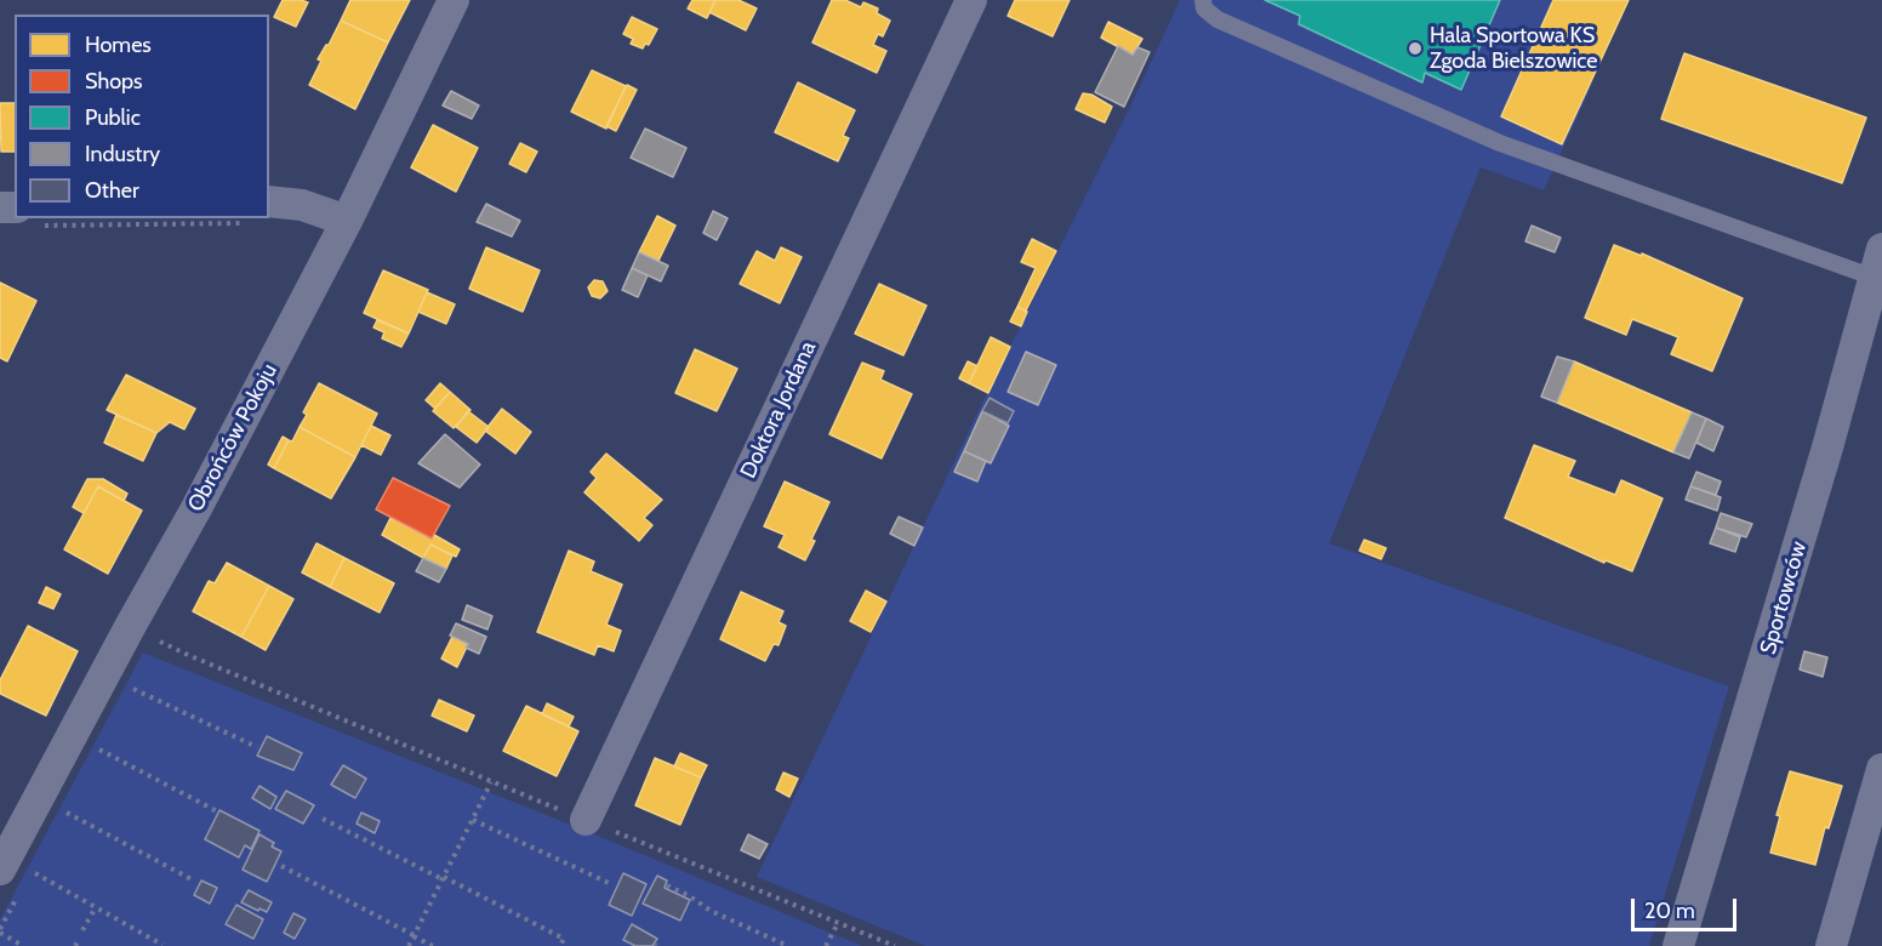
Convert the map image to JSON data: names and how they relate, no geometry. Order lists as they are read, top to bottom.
{
  "streets": {
    "street": ["Doktora Jordana", "Obrońców Pokoju", "Sportowców"]
  },
  "places": ["Hala Sportowa KS Zgoda Bielszowice"],
  "legend": [
    "Homes",
    "Shops",
    "Public",
    "Industry",
    "Other"
  ],
  "scale_bar": "20 m"
}
